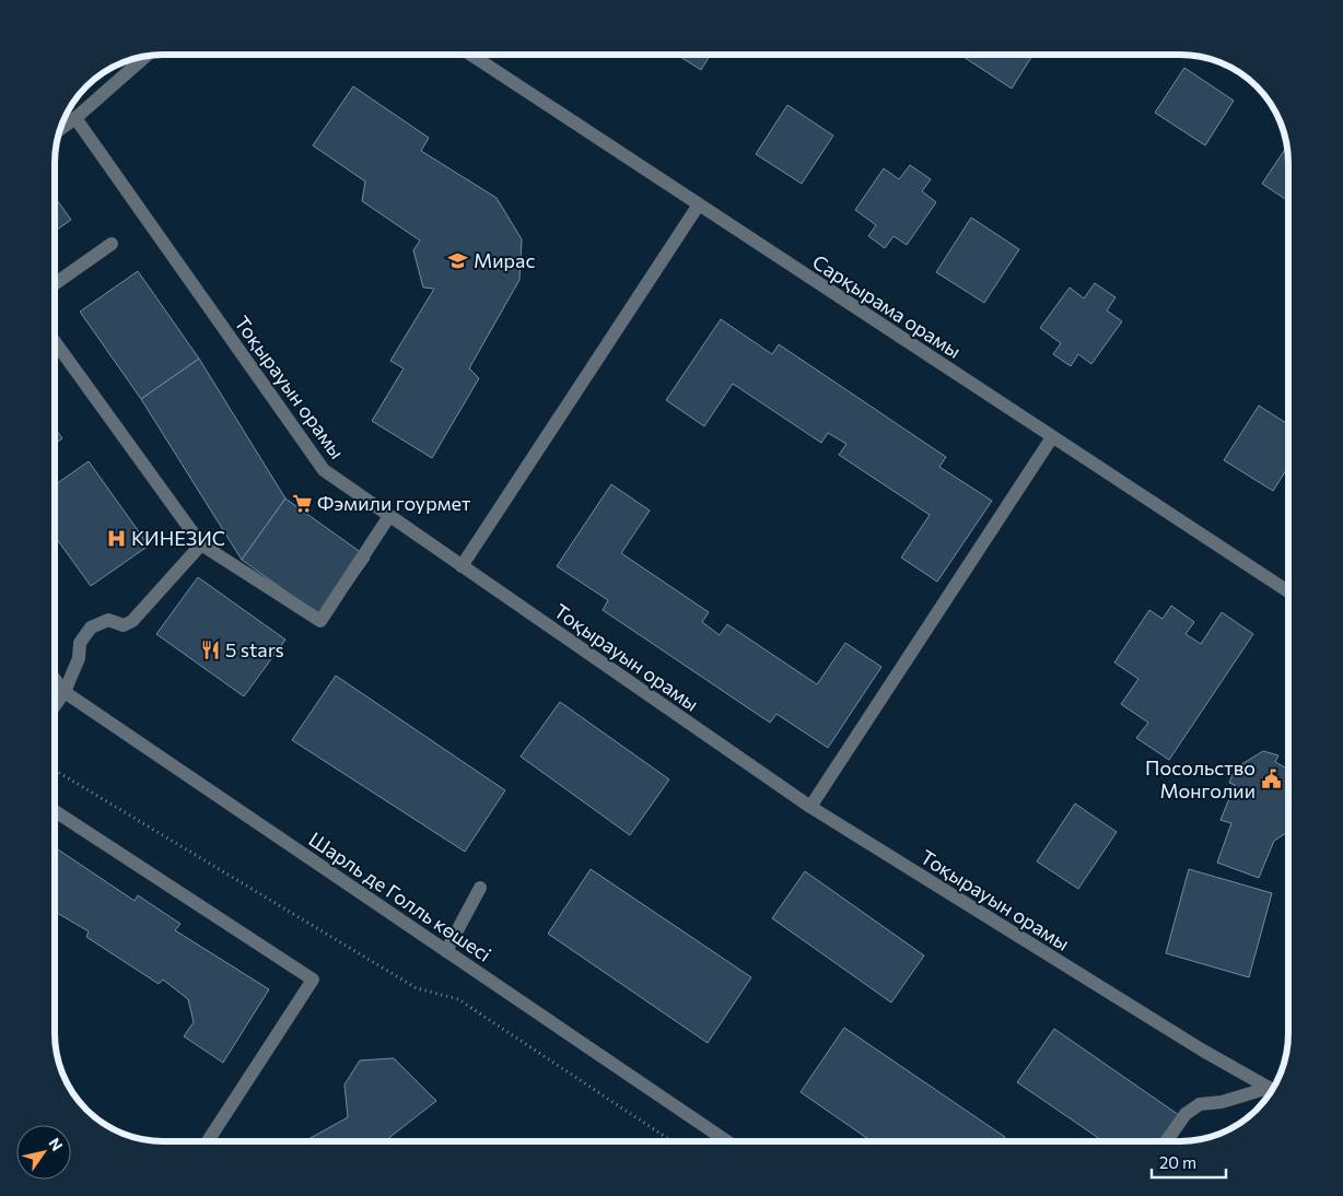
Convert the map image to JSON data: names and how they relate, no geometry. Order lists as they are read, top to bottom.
{
  "streets": {
    "street": ["Сарқырама орамы", "Тоқырауын орамы", "Шарль де Голль көшесі"]
  },
  "places": {
    "school or university": ["Мирас"],
    "supermarket": ["Фэмили гоурмет"],
    "hospital": ["КИНЕЗИС"],
    "restaurant": ["5 stars"],
    "public building": ["Посольство Монголии"]
  },
  "scale_bar": "20 m",
  "north": "top right"
}
